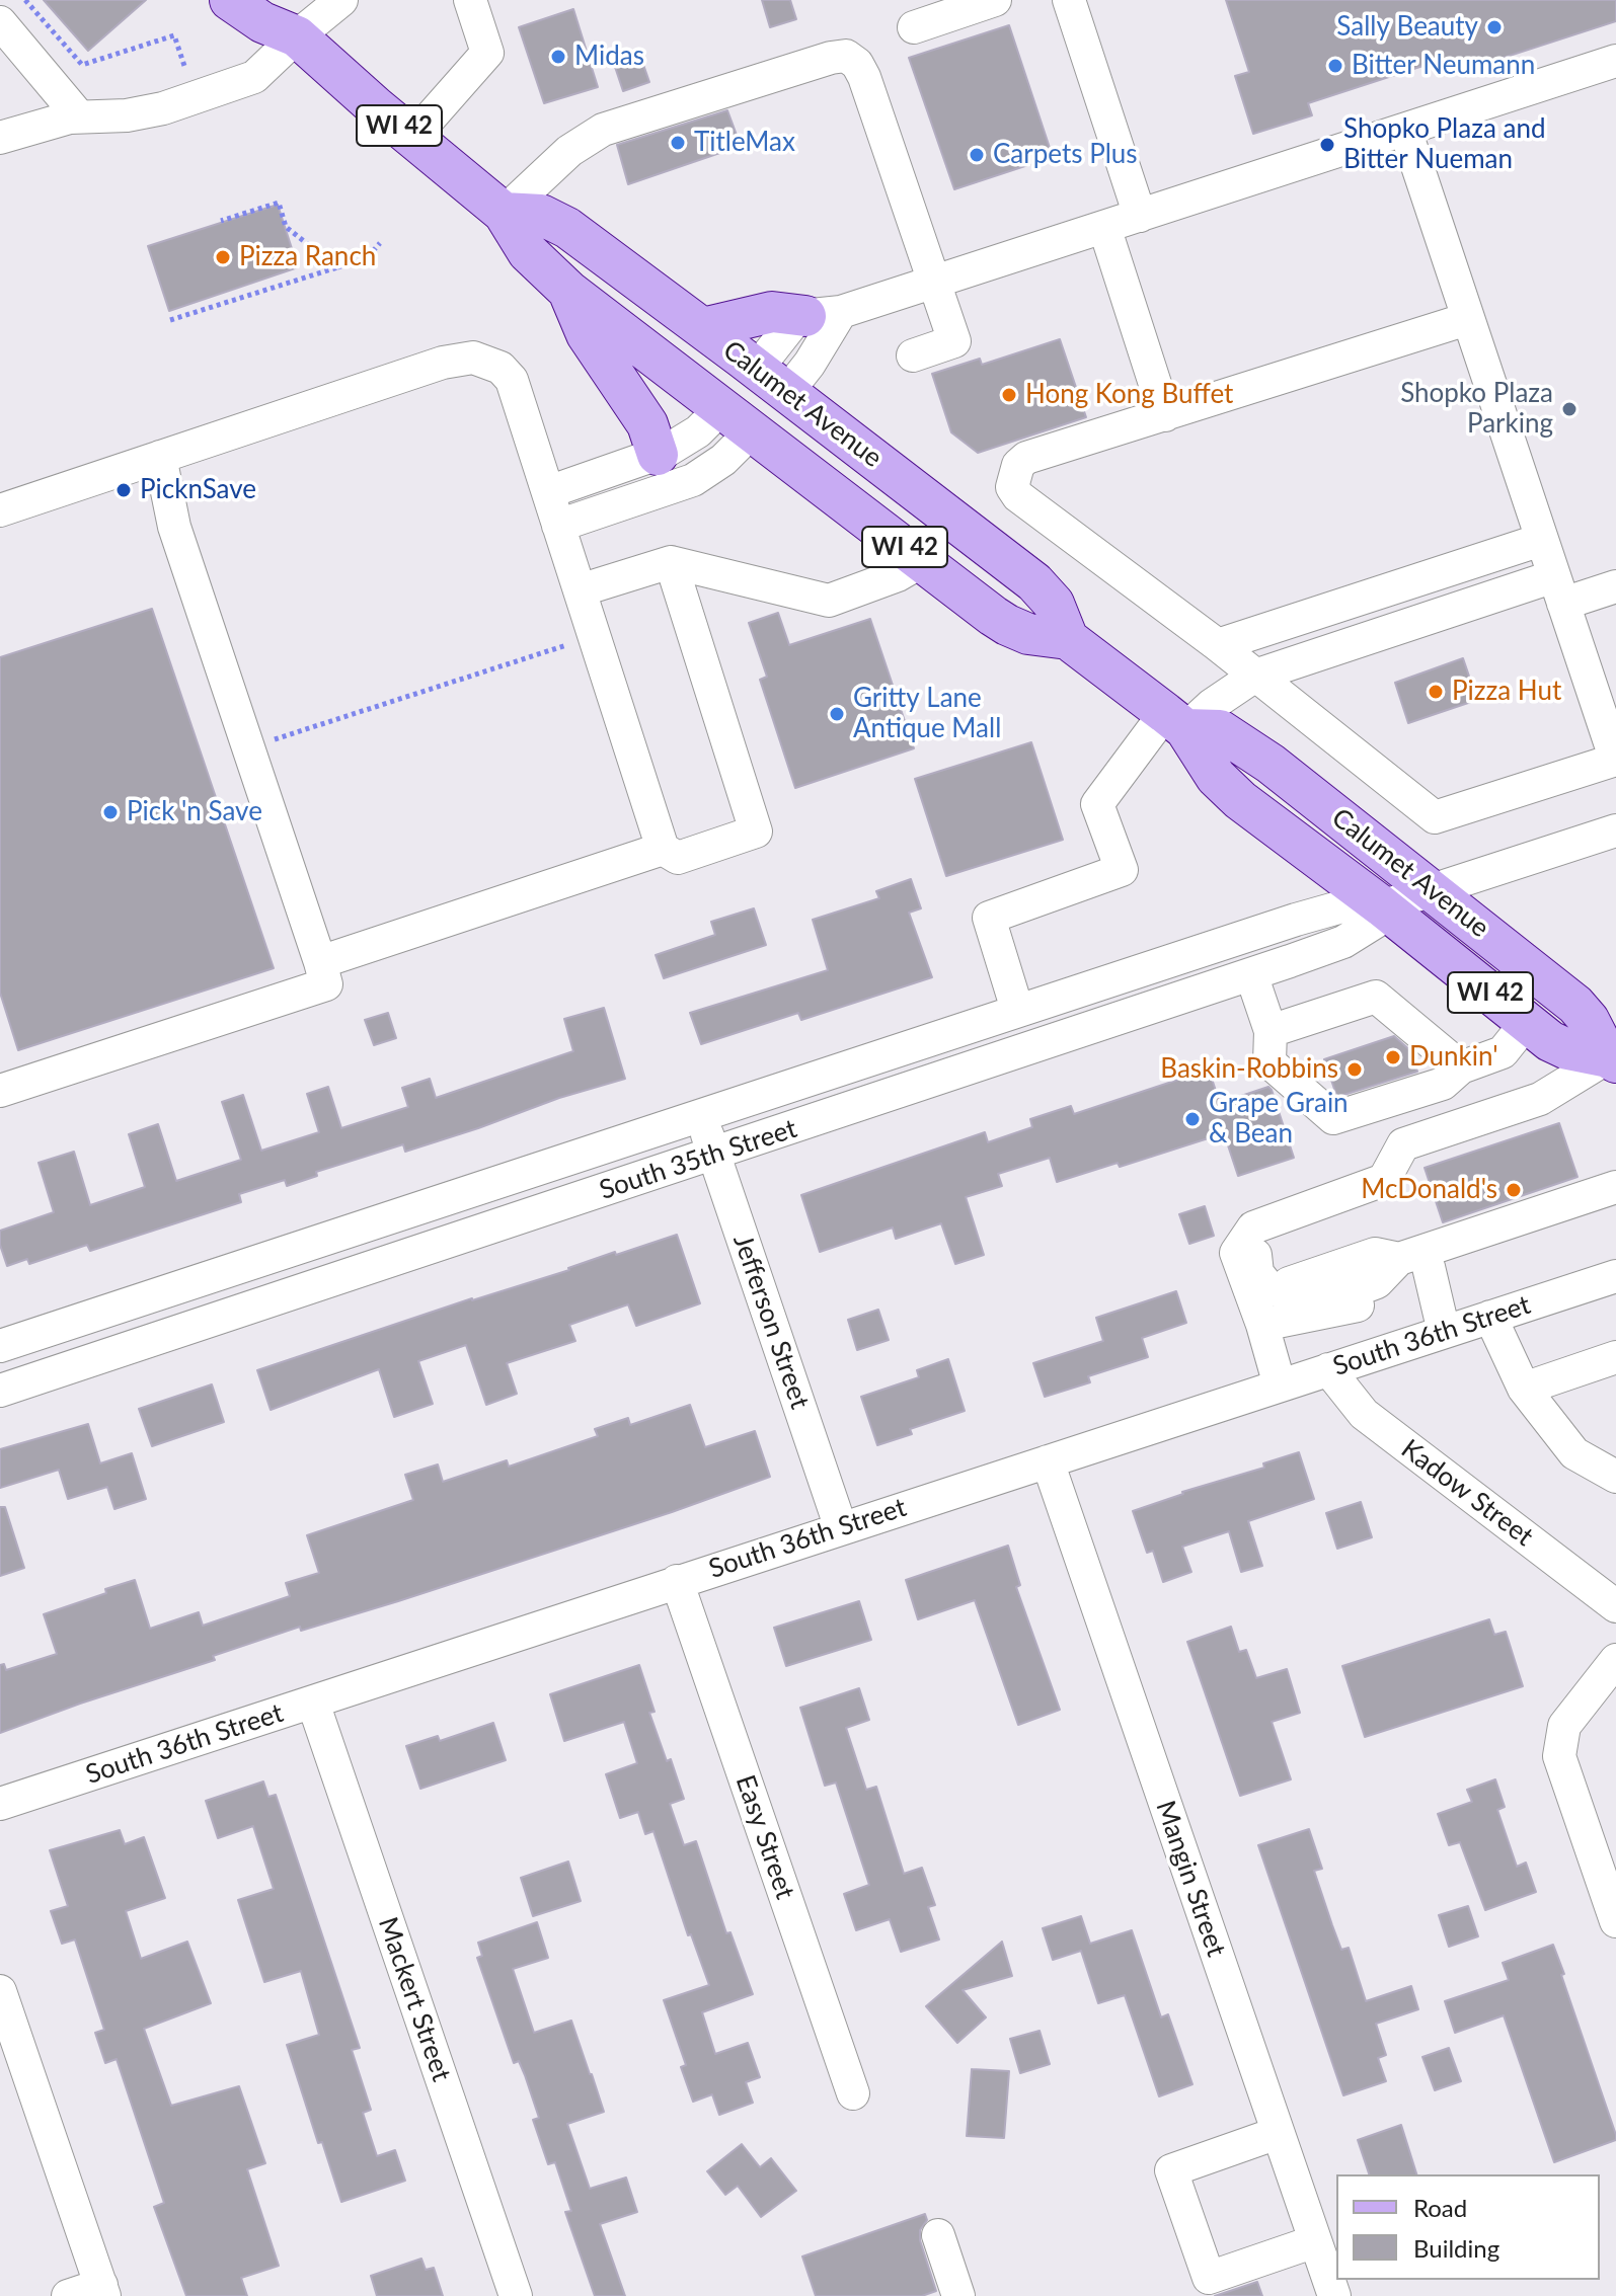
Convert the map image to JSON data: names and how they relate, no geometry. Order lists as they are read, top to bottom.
{
  "streets": {
    "main road": ["WI 42", "Calumet Avenue"],
    "street": [
      "South 35th Street",
      "Jefferson Street",
      "South 36th Street",
      "Kadow Street",
      "Easy Street",
      "Mangin Street",
      "Mackert Street"
    ]
  },
  "crossings": [
    ["Calumet Avenue", "South 35th Street"],
    ["South 35th Street", "Jefferson Street"],
    ["Jefferson Street", "South 36th Street"],
    ["South 36th Street", "Kadow Street"],
    ["South 36th Street", "Easy Street"],
    ["South 36th Street", "Mangin Street"],
    ["South 36th Street", "Mackert Street"]
  ],
  "places": [
    "Sally Beauty",
    "Midas",
    "Bitter Neumann",
    "TitleMax",
    "Shopko Plaza and Bitter Nueman",
    "Carpets Plus",
    "Pizza Ranch",
    "Hong Kong Buffet",
    "Shopko Plaza Parking",
    "PicknSave",
    "Pizza Hut",
    "Gritty Lane Antique Mall",
    "Pick 'n Save",
    "Dunkin'",
    "Baskin-Robbins",
    "Grape Grain & Bean",
    "McDonald's"
  ],
  "legend": ["Road", "Building"]
}
